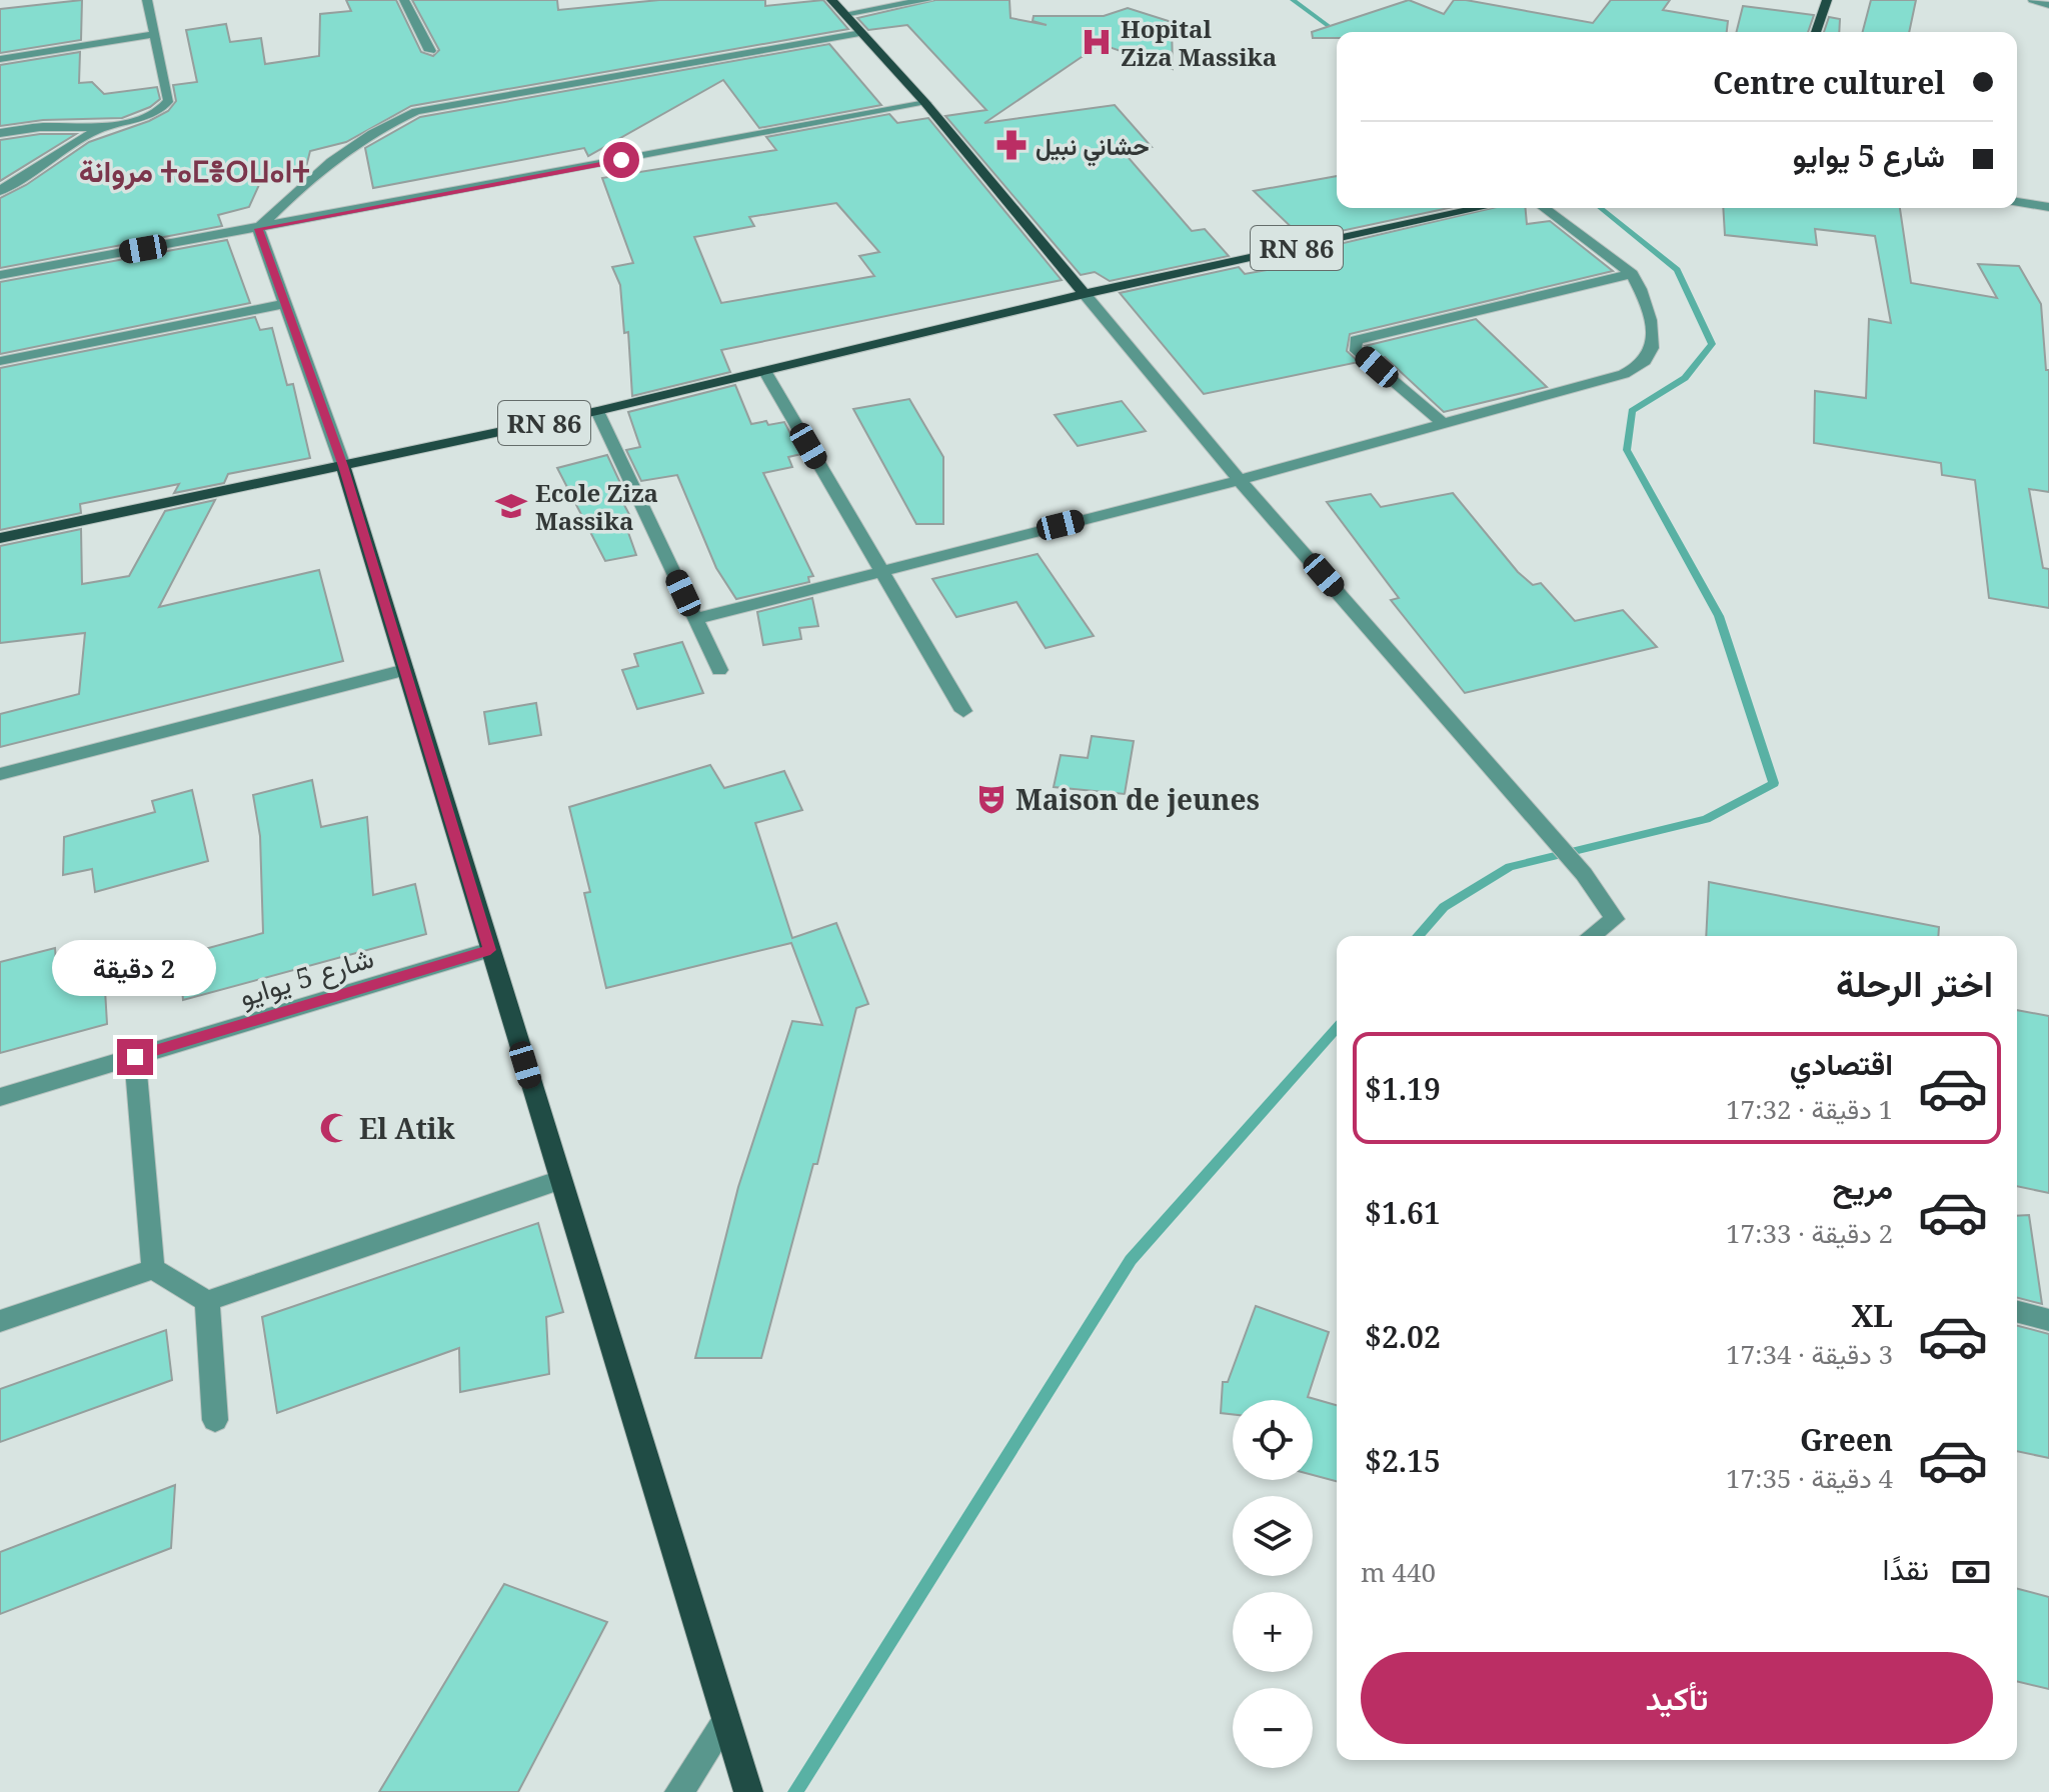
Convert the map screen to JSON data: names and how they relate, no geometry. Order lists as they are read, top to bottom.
{
  "streets": {
    "main road": ["RN 86"],
    "street": ["شارع 5 يوايو"]
  },
  "districts": ["مروانة ⵜⴰⵎⴻⵔⵡⴰⵏⵜ"],
  "places": {
    "hospital": ["Hopital Ziza Massika"],
    "pharmacy": ["حشاني نبيل"],
    "school or university": ["Ecole Ziza Massika"],
    "theatre": ["Maison de jeunes"],
    "mosque": ["El Atik"]
  },
  "page": {
    "banner": ["Centre culturel", "شارع 5 يوايو"],
    "heading": "اختر الرحلة",
    "bubble": "2 دقيقة",
    "list": [
      {
        "name": "اقتصادي",
        "note": "1 دقيقة · 17:32",
        "value": "$1.19"
      },
      {
        "name": "مريح",
        "note": "2 دقيقة · 17:33",
        "value": "$1.61"
      },
      {
        "name": "XL",
        "note": "3 دقيقة · 17:34",
        "value": "$2.02"
      },
      {
        "name": "Green",
        "note": "4 دقيقة · 17:35",
        "value": "$2.15"
      }
    ],
    "map_buttons": ["+", "−"],
    "pay": ["نقدًا", "440 m"],
    "buttons": "تأكيد"
  }
}
